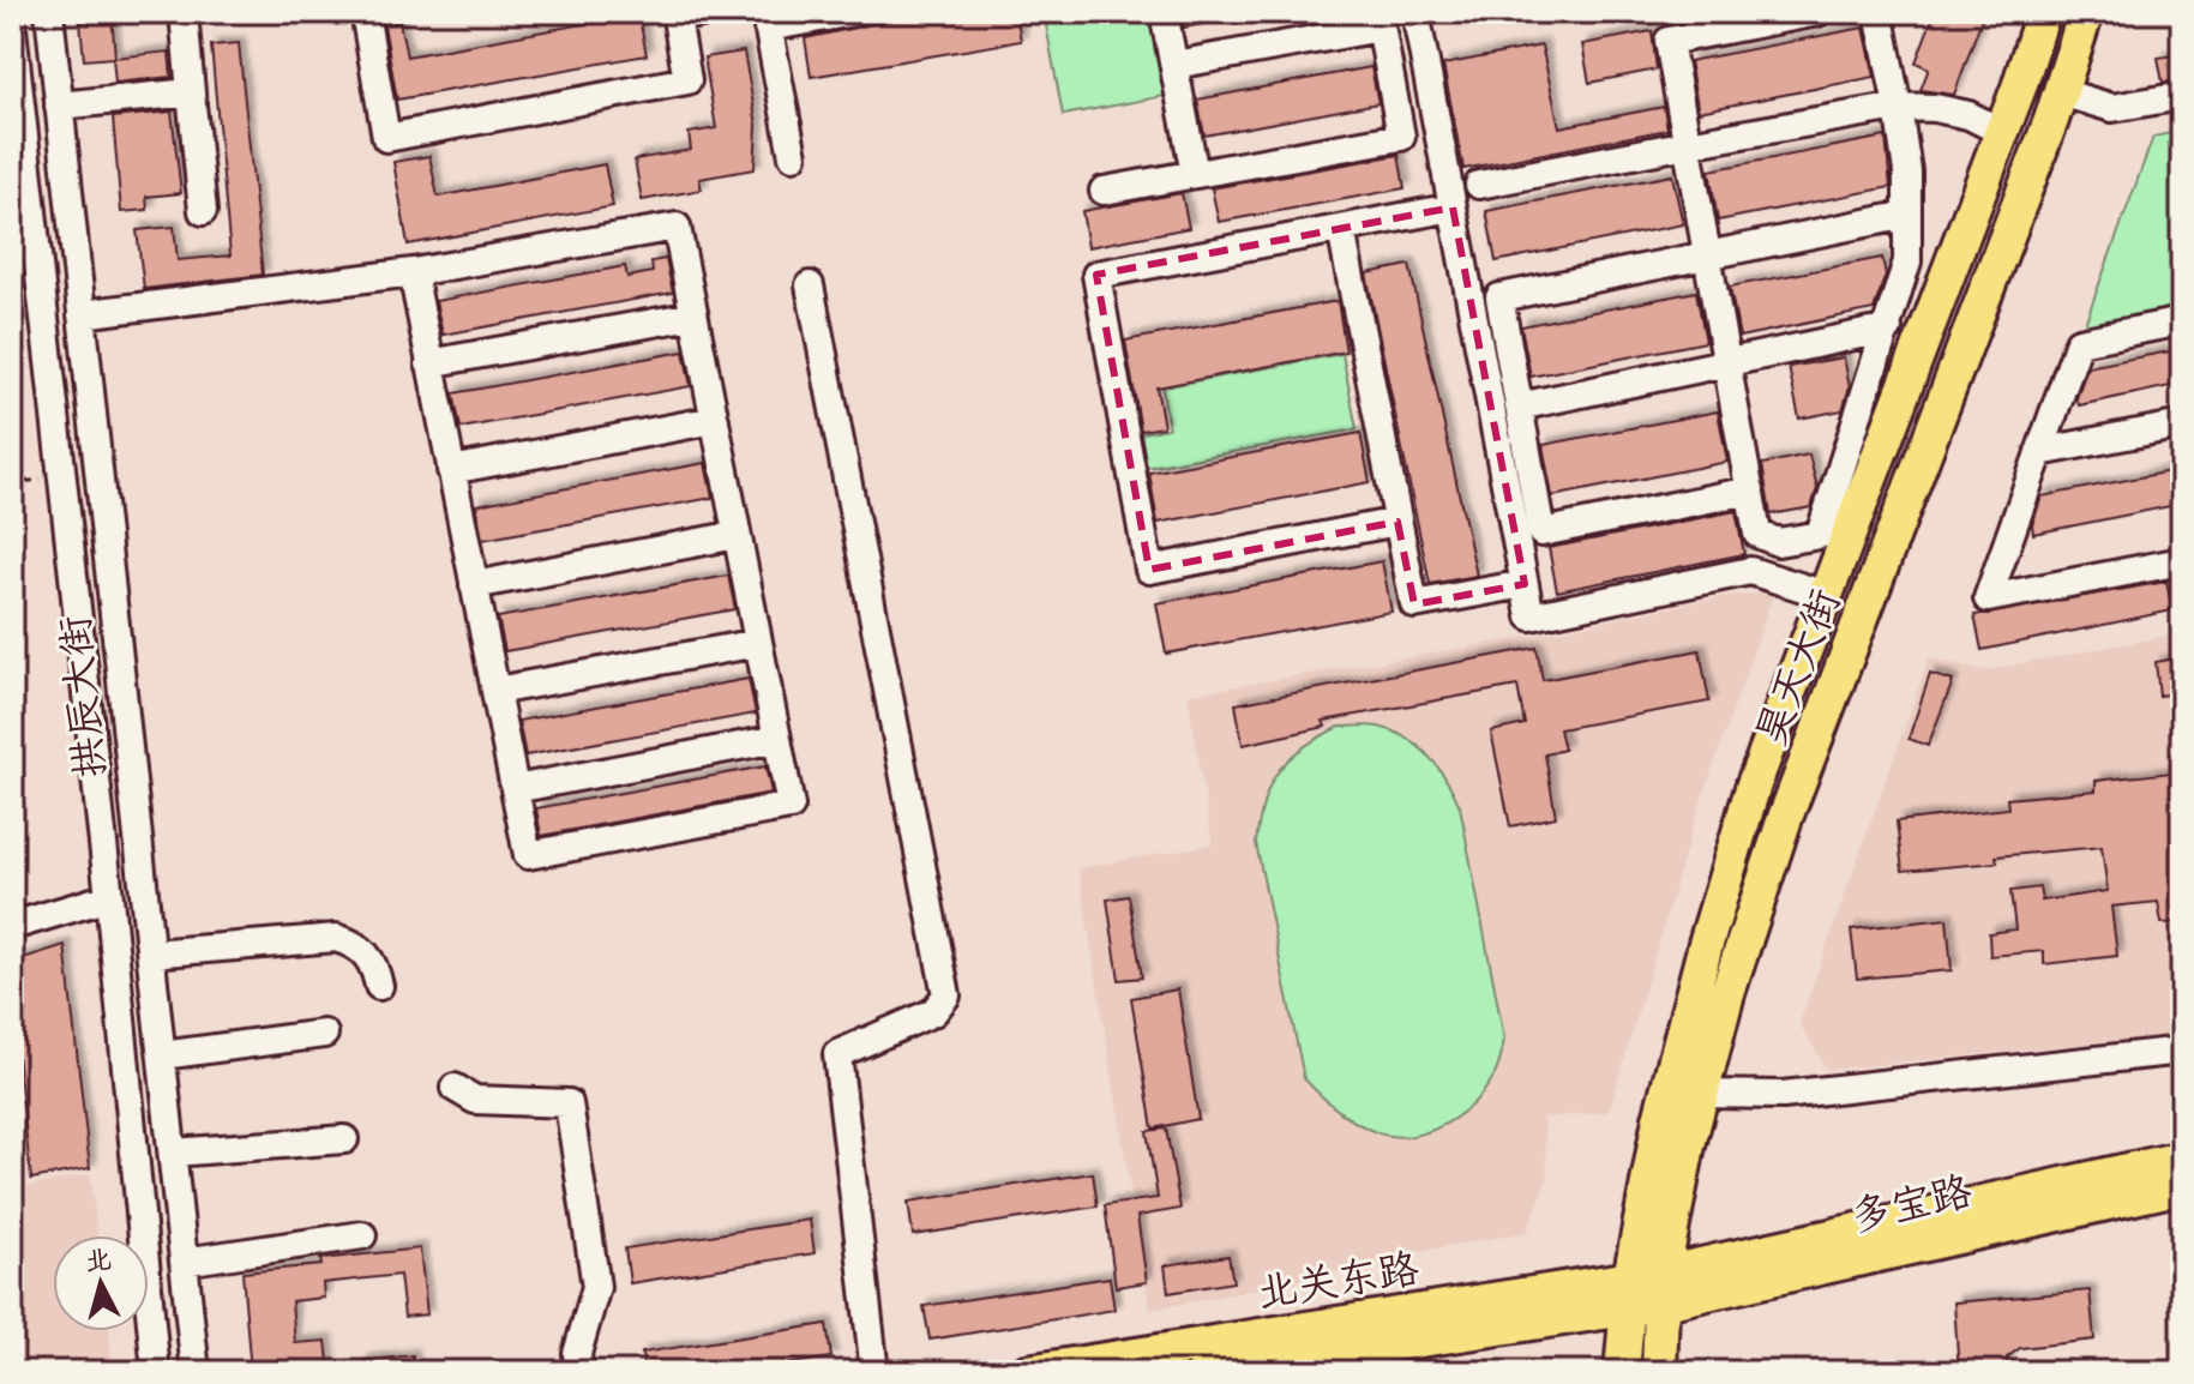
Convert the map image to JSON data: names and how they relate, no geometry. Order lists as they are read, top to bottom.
{
  "streets": {
    "main road": ["昊天大街", "多宝路", "北关东路"],
    "street": ["拱辰大街"]
  },
  "crossings": [
    ["昊天大街", "多宝路"],
    ["昊天大街", "北关东路"],
    ["多宝路", "北关东路"]
  ],
  "north": "top"
}
